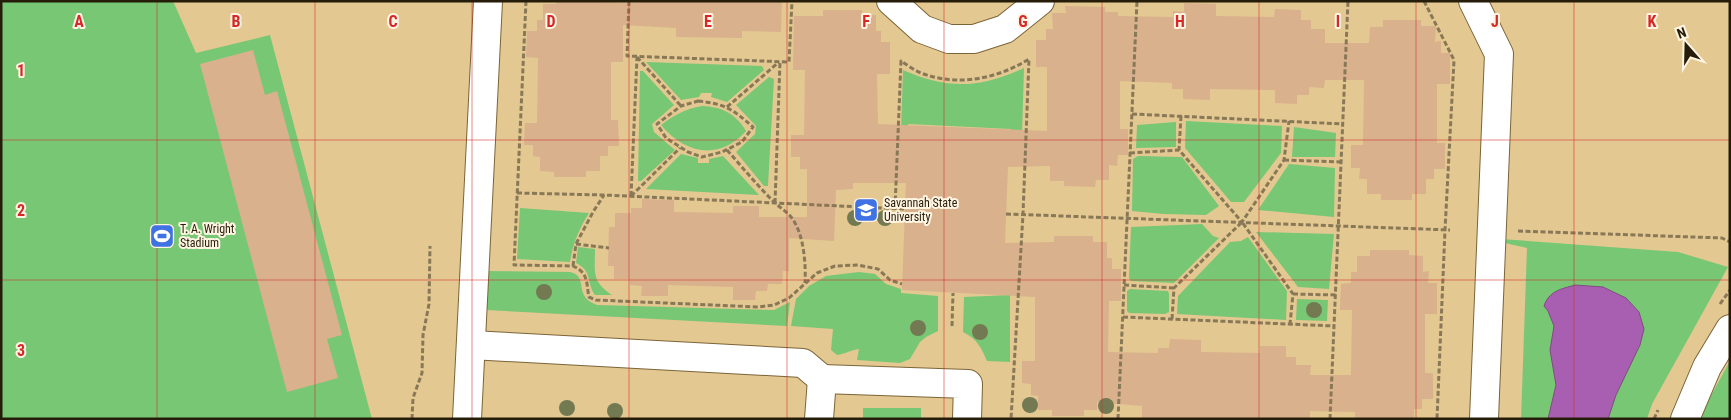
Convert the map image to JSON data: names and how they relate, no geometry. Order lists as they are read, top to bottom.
{
  "places": {
    "school or university": ["Savannah State University"],
    "sports": ["T. A. Wright Stadium"]
  },
  "north": "top",
  "grid": {
    "columns": [
      "A",
      "B",
      "C",
      "D",
      "E",
      "F",
      "G",
      "H",
      "I",
      "J",
      "K"
    ],
    "rows": ["1", "2", "3"]
  }
}
